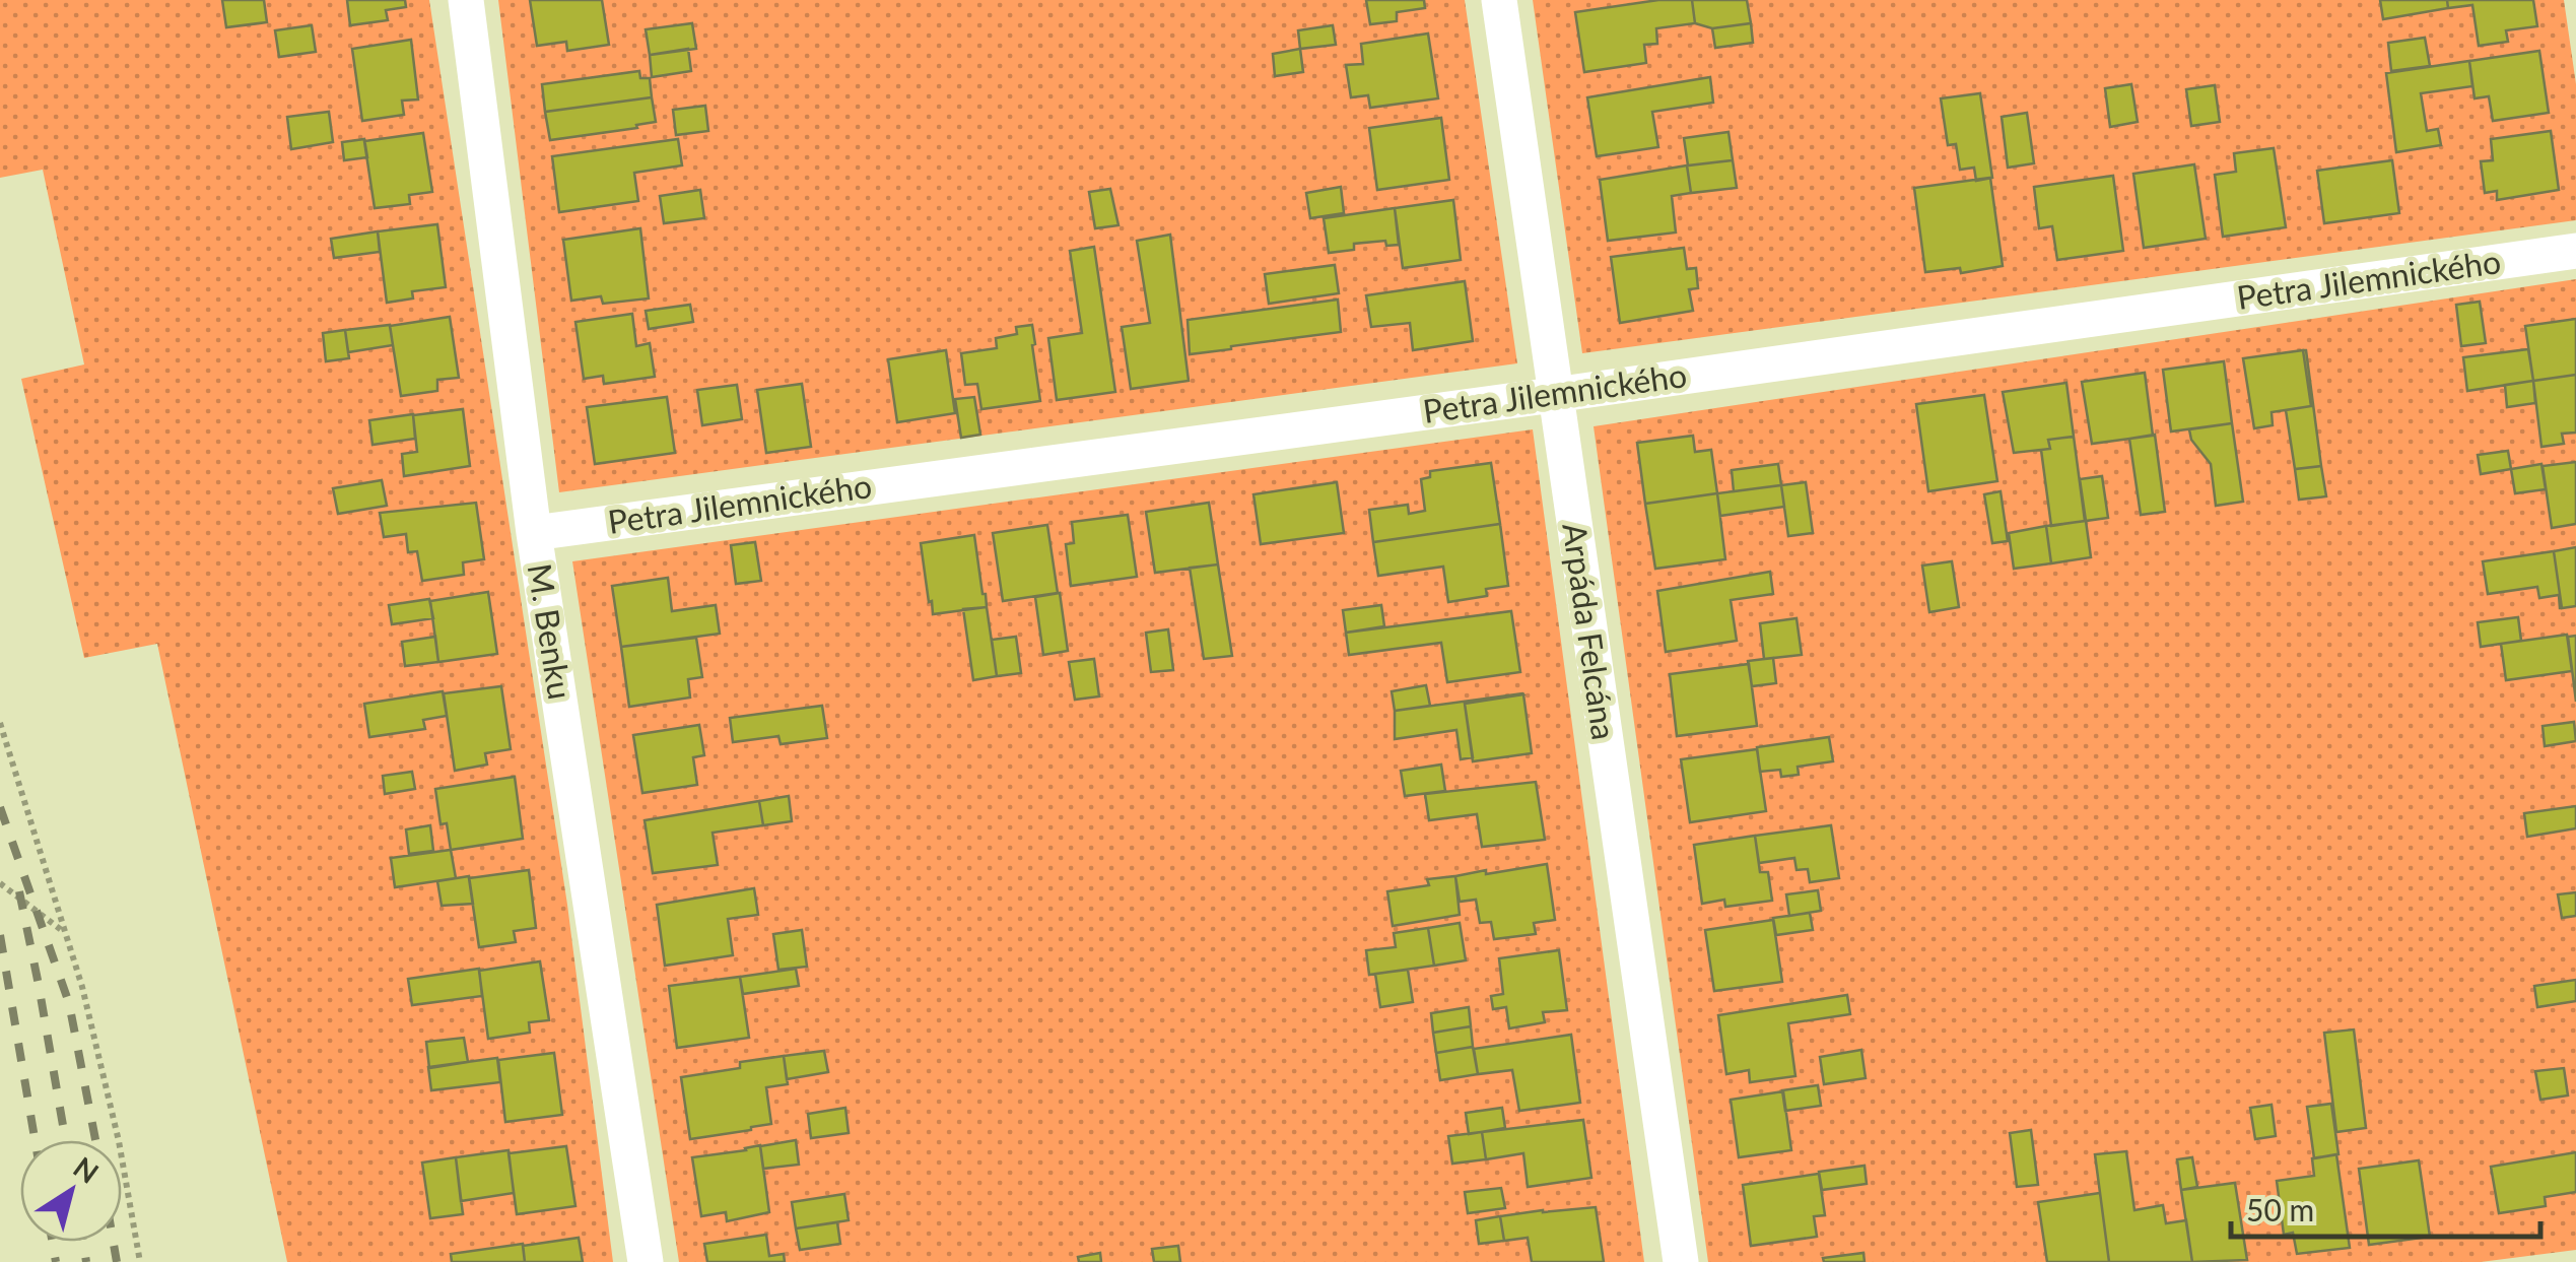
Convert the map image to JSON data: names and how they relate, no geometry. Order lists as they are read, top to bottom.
{
  "streets": {
    "street": ["Petra Jilemnického", "M. Benku", "Arpáda Felcána"]
  },
  "crossings": [
    ["Petra Jilemnického", "M. Benku"],
    ["Petra Jilemnického", "Arpáda Felcána"]
  ],
  "scale_bar": "50 m",
  "north": "top right"
}
